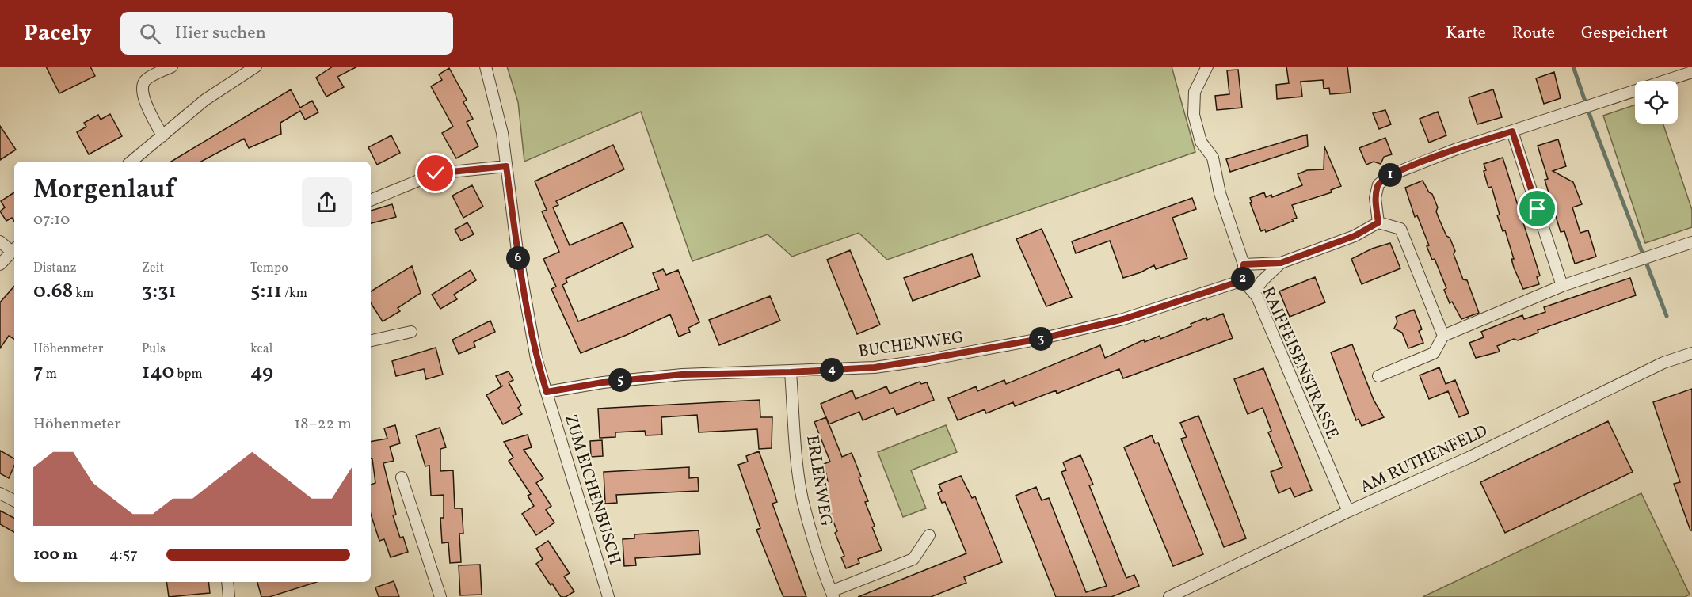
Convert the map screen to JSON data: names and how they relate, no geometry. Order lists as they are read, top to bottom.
{
  "streets": {
    "street": [
      "BUCHENWEG",
      "RAIFFEISENSTRASSE",
      "AM RUTHENFELD",
      "ERLENWEG",
      "ZUM EICHENBUSCH"
    ]
  },
  "crossings": [
    ["BUCHENWEG", "RAIFFEISENSTRASSE"],
    ["BUCHENWEG", "ERLENWEG"],
    ["BUCHENWEG", "ZUM EICHENBUSCH"],
    ["RAIFFEISENSTRASSE", "AM RUTHENFELD"]
  ],
  "page": {
    "header": "Pacely",
    "search": "Hier suchen",
    "nav": ["Karte", "Route", "Gespeichert"],
    "heading": ["Morgenlauf", "07:10"],
    "pins": [
      "1",
      "6",
      "2",
      "3",
      "4",
      "5"
    ],
    "stats": [
      ["Distanz", "0.68 km"],
      ["Zeit", "3:31"],
      ["Tempo", "5:11 /km"],
      ["Höhenmeter", "7 m"],
      ["Puls", "140 bpm"],
      ["kcal", "49"]
    ],
    "chart": ["Höhenmeter", "18–22 m"],
    "list": [
      {
        "name": "100 m",
        "note": "4:57"
      }
    ]
  }
}
